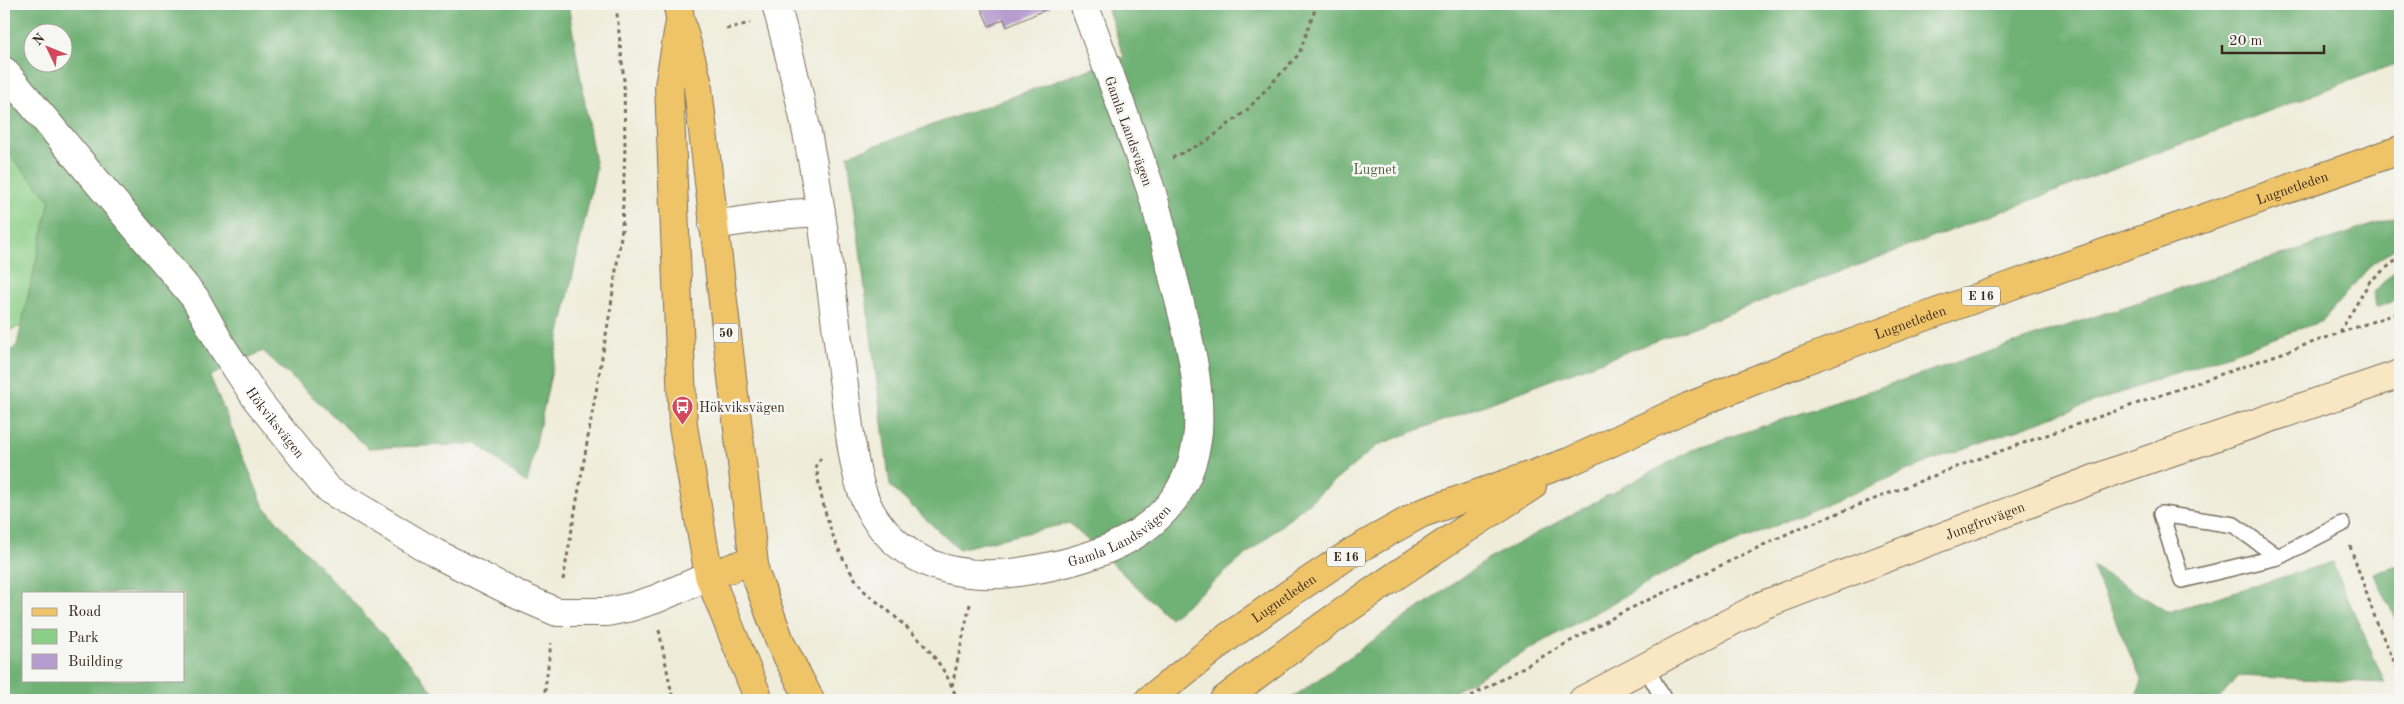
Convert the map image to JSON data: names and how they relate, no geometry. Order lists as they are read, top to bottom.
{
  "streets": {
    "main road": [
      "Lugnetleden",
      "E 16",
      "50",
      "Hökviksvägen"
    ],
    "street": ["Gamla Landsvägen", "Jungfruvägen"]
  },
  "crossings": [
    ["50", "Hökviksvägen"]
  ],
  "parks": ["Lugnet"],
  "places": {
    "bus stop": ["Hökviksvägen"]
  },
  "legend": ["Road", "Park", "Building"],
  "scale_bar": "20 m",
  "north": "top left"
}
